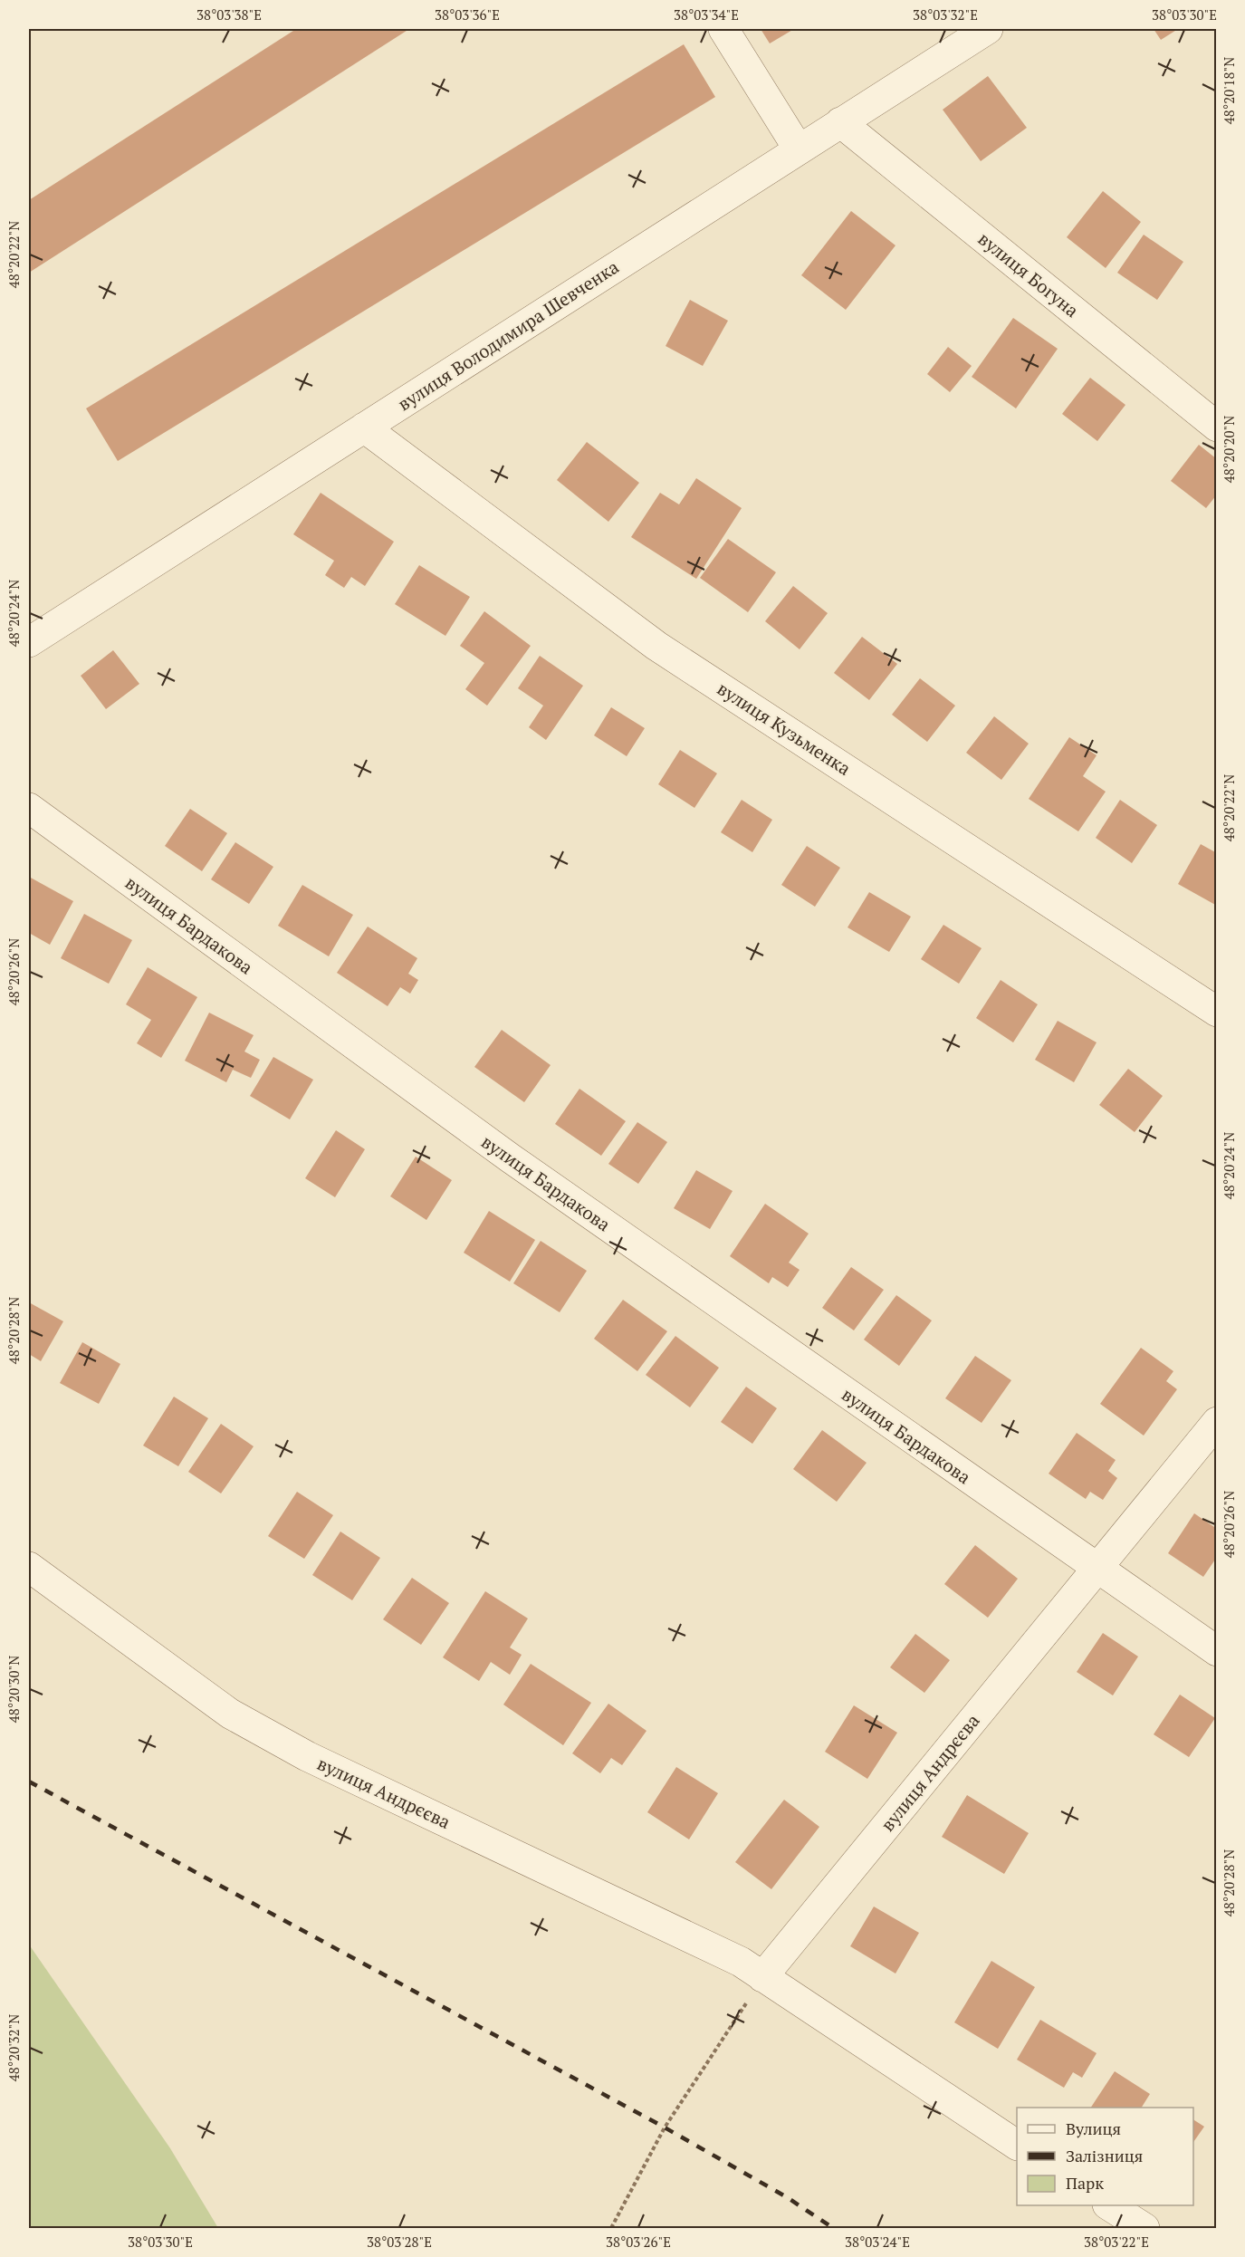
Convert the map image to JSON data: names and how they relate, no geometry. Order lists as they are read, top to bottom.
{
  "streets": {
    "street": [
      "вулиця Богуна",
      "вулиця Володимира Шевченка",
      "вулиця Кузьменка",
      "вулиця Бардакова",
      "вулиця Андрєєва"
    ]
  },
  "crossings": [
    ["вулиця Богуна", "вулиця Володимира Шевченка"],
    ["вулиця Володимира Шевченка", "вулиця Кузьменка"],
    ["вулиця Бардакова", "вулиця Андрєєва"]
  ],
  "legend": ["Вулиця", "Залізниця", "Парк"],
  "coordinates": [
    "38°03'38\"E",
    "38°03'36\"E",
    "38°03'34\"E",
    "38°03'32\"E",
    "38°03'30\"E",
    "48°20'18\"N",
    "48°20'22\"N",
    "48°20'20\"N",
    "48°20'24\"N",
    "48°20'26\"N",
    "48°20'28\"N",
    "48°20'30\"N",
    "48°20'32\"N",
    "38°03'28\"E",
    "38°03'26\"E",
    "38°03'24\"E",
    "38°03'22\"E"
  ]
}
